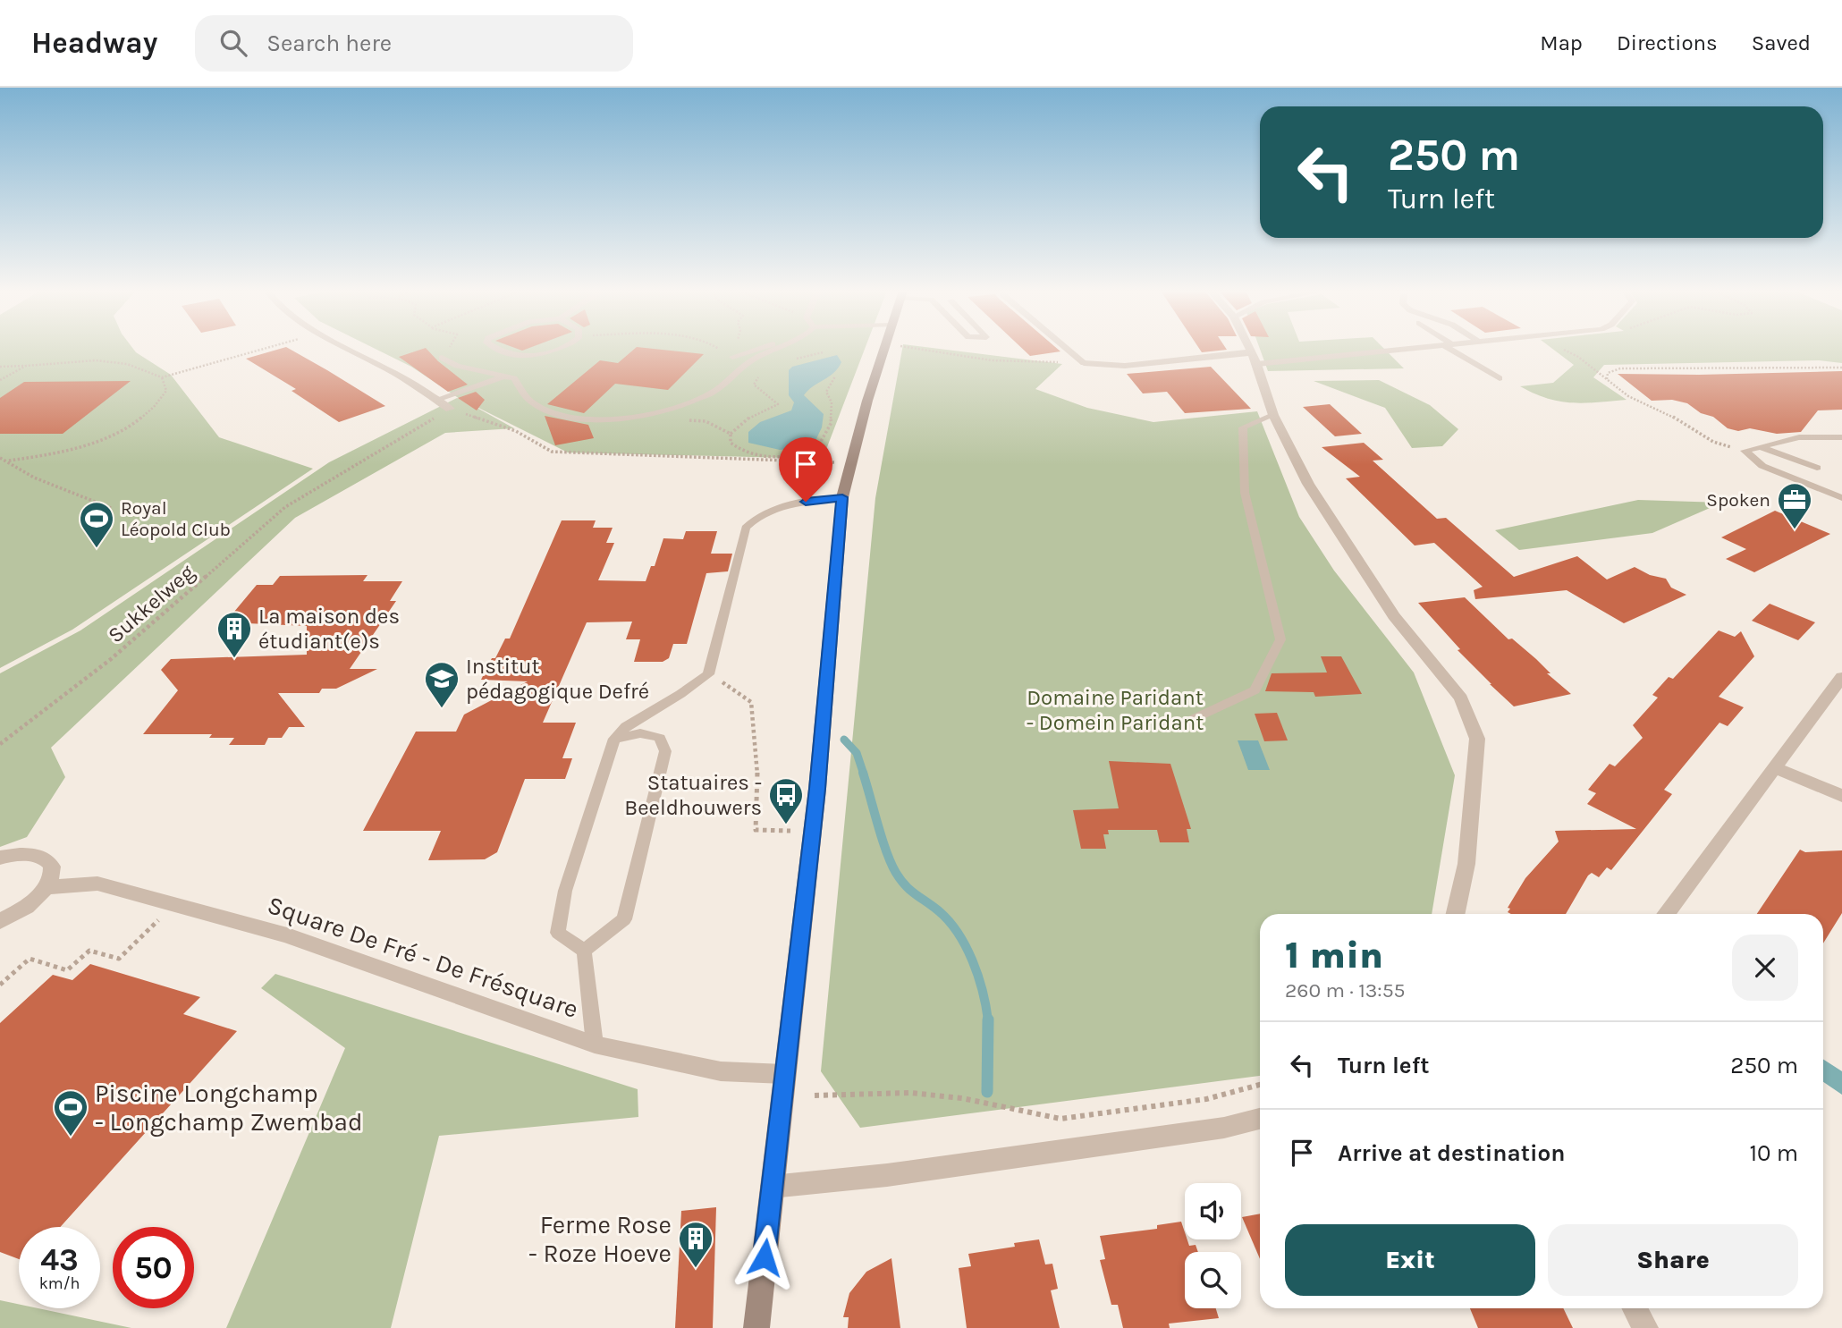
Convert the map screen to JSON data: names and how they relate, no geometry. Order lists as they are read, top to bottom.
{
  "streets": {
    "street": ["Square De Fré - De Frésquare"],
    "path": ["Sukkelweg"]
  },
  "parks": ["Domaine Paridant - Domein Paridant"],
  "places": {
    "office": ["Spoken"],
    "sports": ["Royal Léopold Club", "Piscine Longchamp - Longchamp Zwembad"],
    "building": ["La maison des étudiant(e)s", "Ferme Rose - Roze Hoeve"],
    "school or university": ["Institut pédagogique Defré"],
    "bus stop": ["Statuaires - Beeldhouwers"]
  },
  "page": {
    "header": "Headway",
    "search": "Search here",
    "nav": ["Map", "Directions", "Saved"],
    "turn": ["250 m", "Turn left"],
    "heading": ["1 min", "260 m · 13:55"],
    "list": [
      {
        "name": "Turn left",
        "value": "250 m"
      },
      {
        "name": "Arrive at destination",
        "value": "10 m"
      }
    ],
    "buttons": ["Exit", "Share"],
    "speed": "43 km/h",
    "limit": "50"
  }
}
